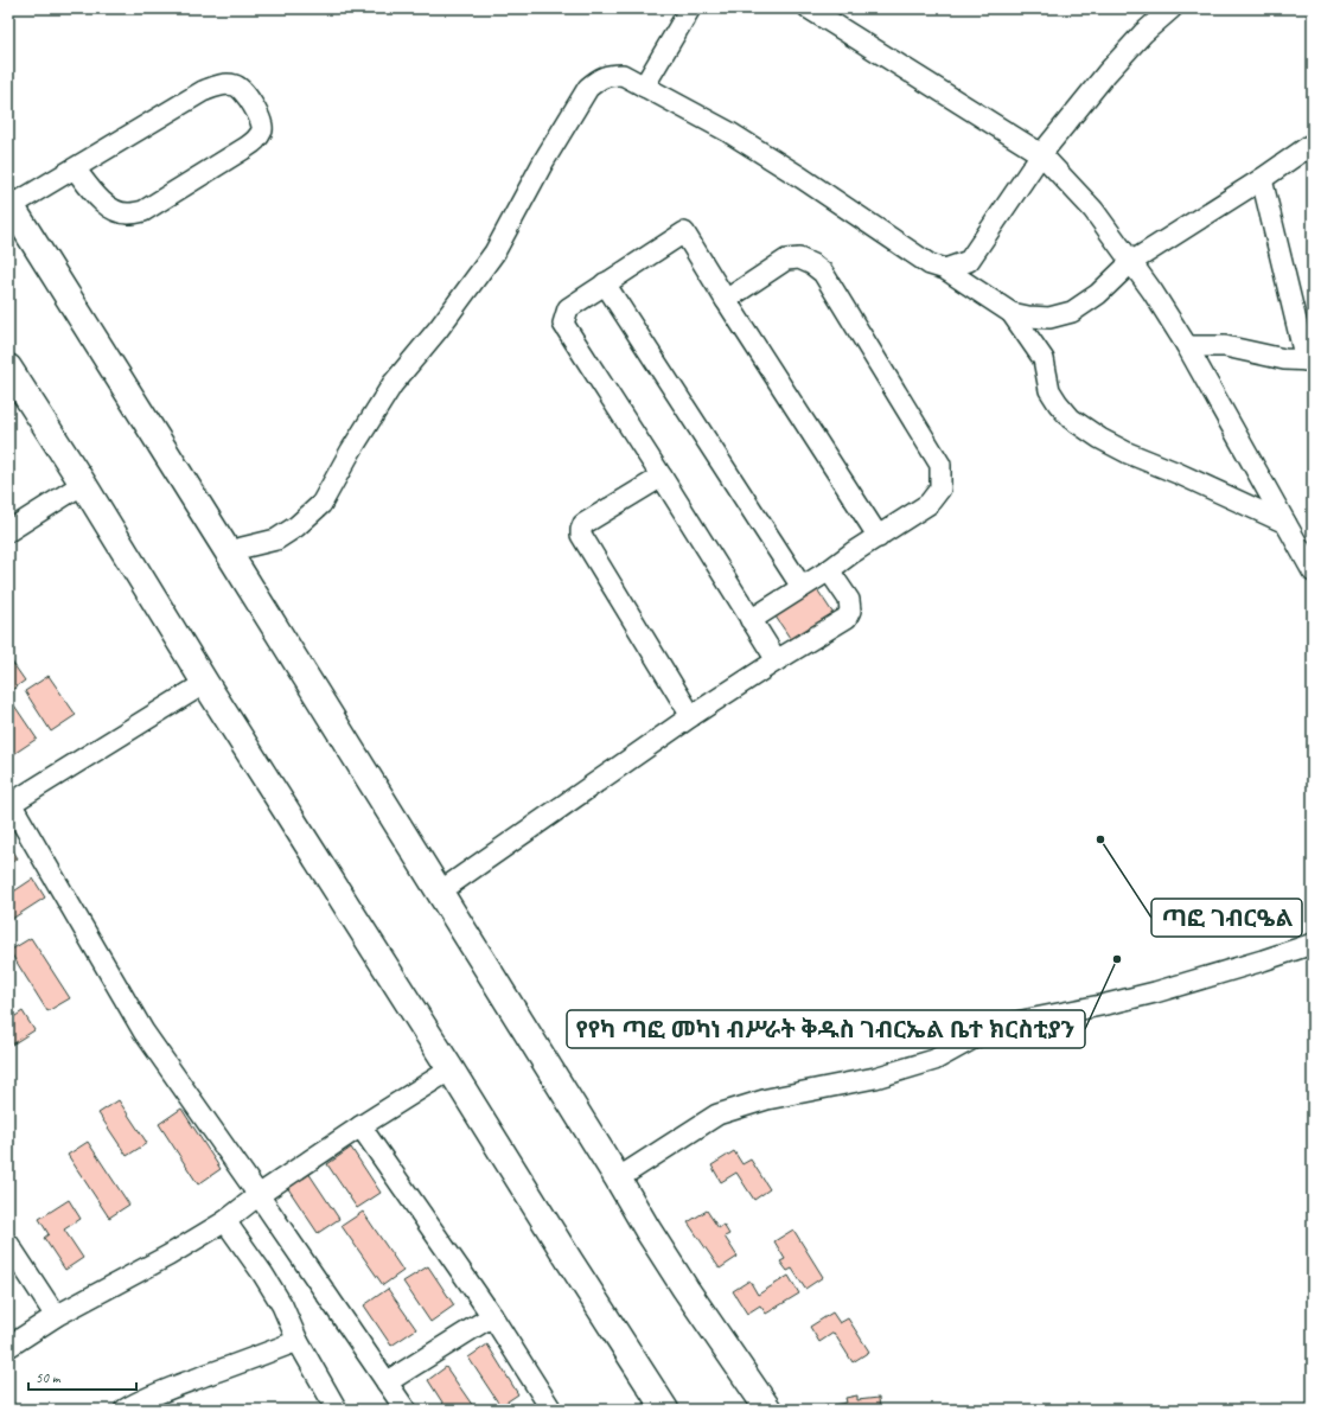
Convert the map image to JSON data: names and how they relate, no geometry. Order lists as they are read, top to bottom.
{
  "places": ["ጣፎ ገብርዔል", "የየካ ጣፎ መካነ ብሥራት ቅዱስ ገብርኤል ቤተ ክርስቲያን"],
  "scale_bar": "50 m"
}
